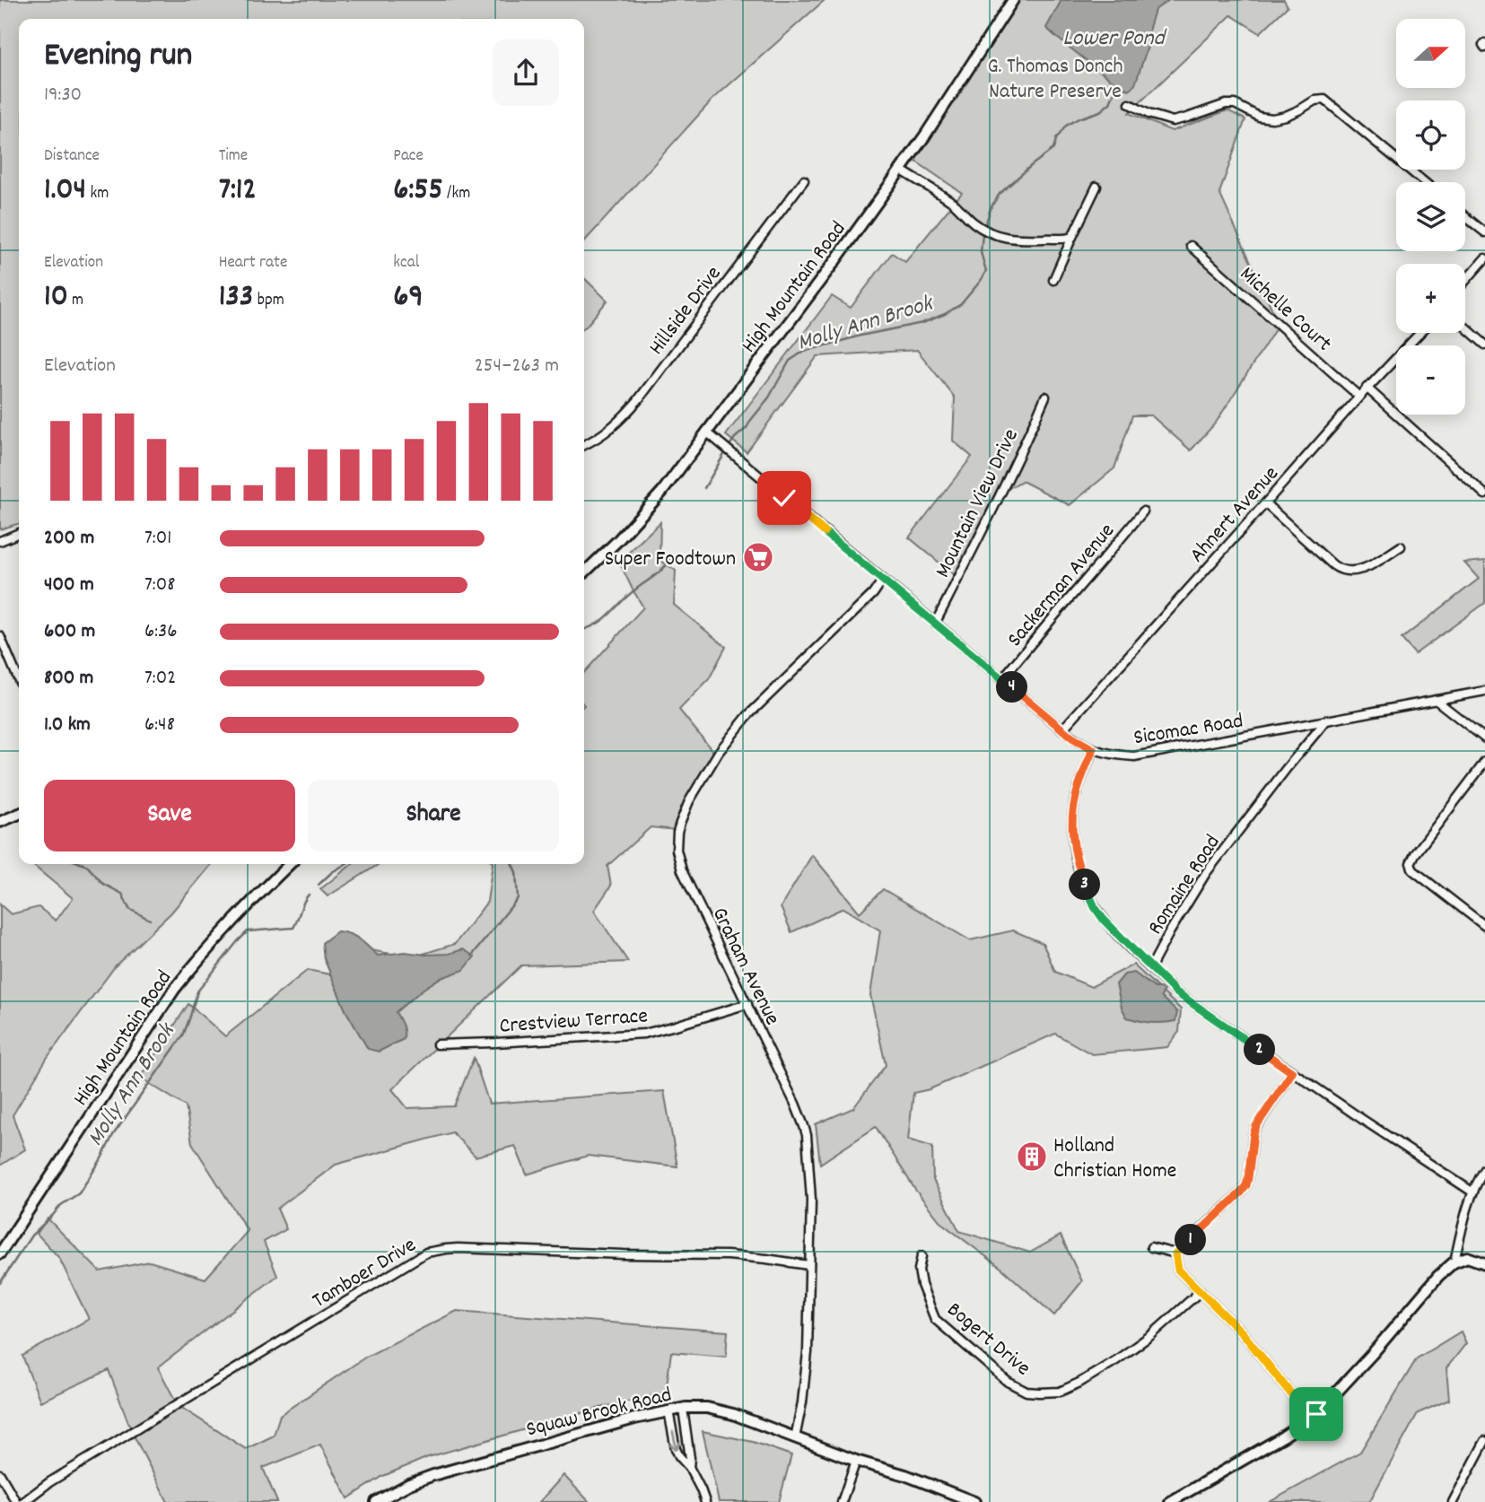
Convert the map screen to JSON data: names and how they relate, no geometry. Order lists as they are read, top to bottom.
{
  "streets": {
    "street": [
      "High Mountain Road",
      "Michelle Court",
      "Hillside Drive",
      "Mountain View Drive",
      "Ahnert Avenue",
      "Sackerman Avenue",
      "Sicomac Road",
      "Romaine Road",
      "Graham Avenue",
      "Crestview Terrace",
      "Tamboer Drive",
      "Bogert Drive",
      "Squaw Brook Road"
    ]
  },
  "crossings": [
    ["High Mountain Road", "Sicomac Road"],
    ["Michelle Court", "Ahnert Avenue"],
    ["Mountain View Drive", "Sicomac Road"],
    ["Ahnert Avenue", "Sicomac Road"],
    ["Sackerman Avenue", "Sicomac Road"],
    ["Sicomac Road", "Romaine Road"],
    ["Sicomac Road", "Graham Avenue"],
    ["Graham Avenue", "Crestview Terrace"],
    ["Graham Avenue", "Tamboer Drive"],
    ["Graham Avenue", "Squaw Brook Road"]
  ],
  "water": ["Lower Pond", "Molly Ann Brook"],
  "parks": ["G. Thomas Donch Nature Preserve"],
  "places": {
    "supermarket": ["Super Foodtown"],
    "building": ["Holland Christian Home"]
  },
  "north": "right",
  "page": {
    "map_buttons": ["+", "−"],
    "heading": ["Evening run", "19:30"],
    "stats": [
      ["Distance", "1.04 km"],
      ["Time", "7:12"],
      ["Pace", "6:55 /km"],
      ["Elevation", "10 m"],
      ["Heart rate", "133 bpm"],
      ["kcal", "69"]
    ],
    "chart": ["Elevation", "254–263 m"],
    "list": [
      {
        "name": "200 m",
        "note": "7:01"
      },
      {
        "name": "400 m",
        "note": "7:08"
      },
      {
        "name": "600 m",
        "note": "6:36"
      },
      {
        "name": "800 m",
        "note": "7:02"
      },
      {
        "name": "1.0 km",
        "note": "6:48"
      }
    ],
    "pins": [
      "4",
      "3",
      "2",
      "1"
    ],
    "buttons": ["Save", "Share"]
  }
}
